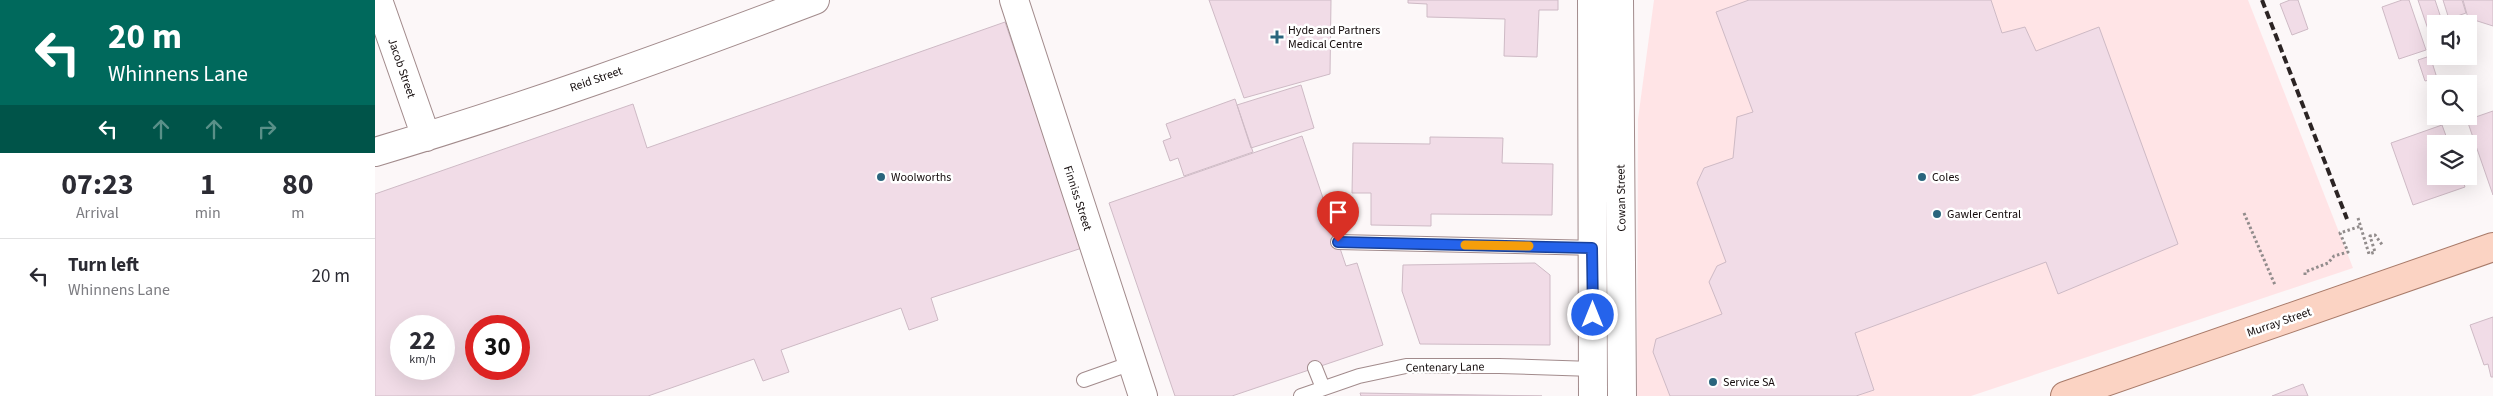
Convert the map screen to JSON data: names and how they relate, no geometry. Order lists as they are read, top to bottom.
{
  "streets": {
    "main road": ["Murray Street"],
    "street": [
      "Jacob Street",
      "Reid Street",
      "Finniss Street",
      "Cowan Street"
    ],
    "lane": ["Centenary Lane"]
  },
  "crossings": [
    ["Jacob Street", "Reid Street"]
  ],
  "places": {
    "health": ["Hyde and Partners Medical Centre"],
    "other": [
      "Woolworths",
      "Coles",
      "Gawler Central",
      "Service SA"
    ]
  },
  "page": {
    "turn": ["20 m", "Whinnens Lane"],
    "eta": [
      "07:23",
      "Arrival",
      "1",
      "min",
      "80",
      "m"
    ],
    "list": [
      {
        "name": "Turn left",
        "note": "Whinnens Lane",
        "value": "20 m"
      }
    ],
    "speed": "22 km/h",
    "limit": "30"
  }
}
